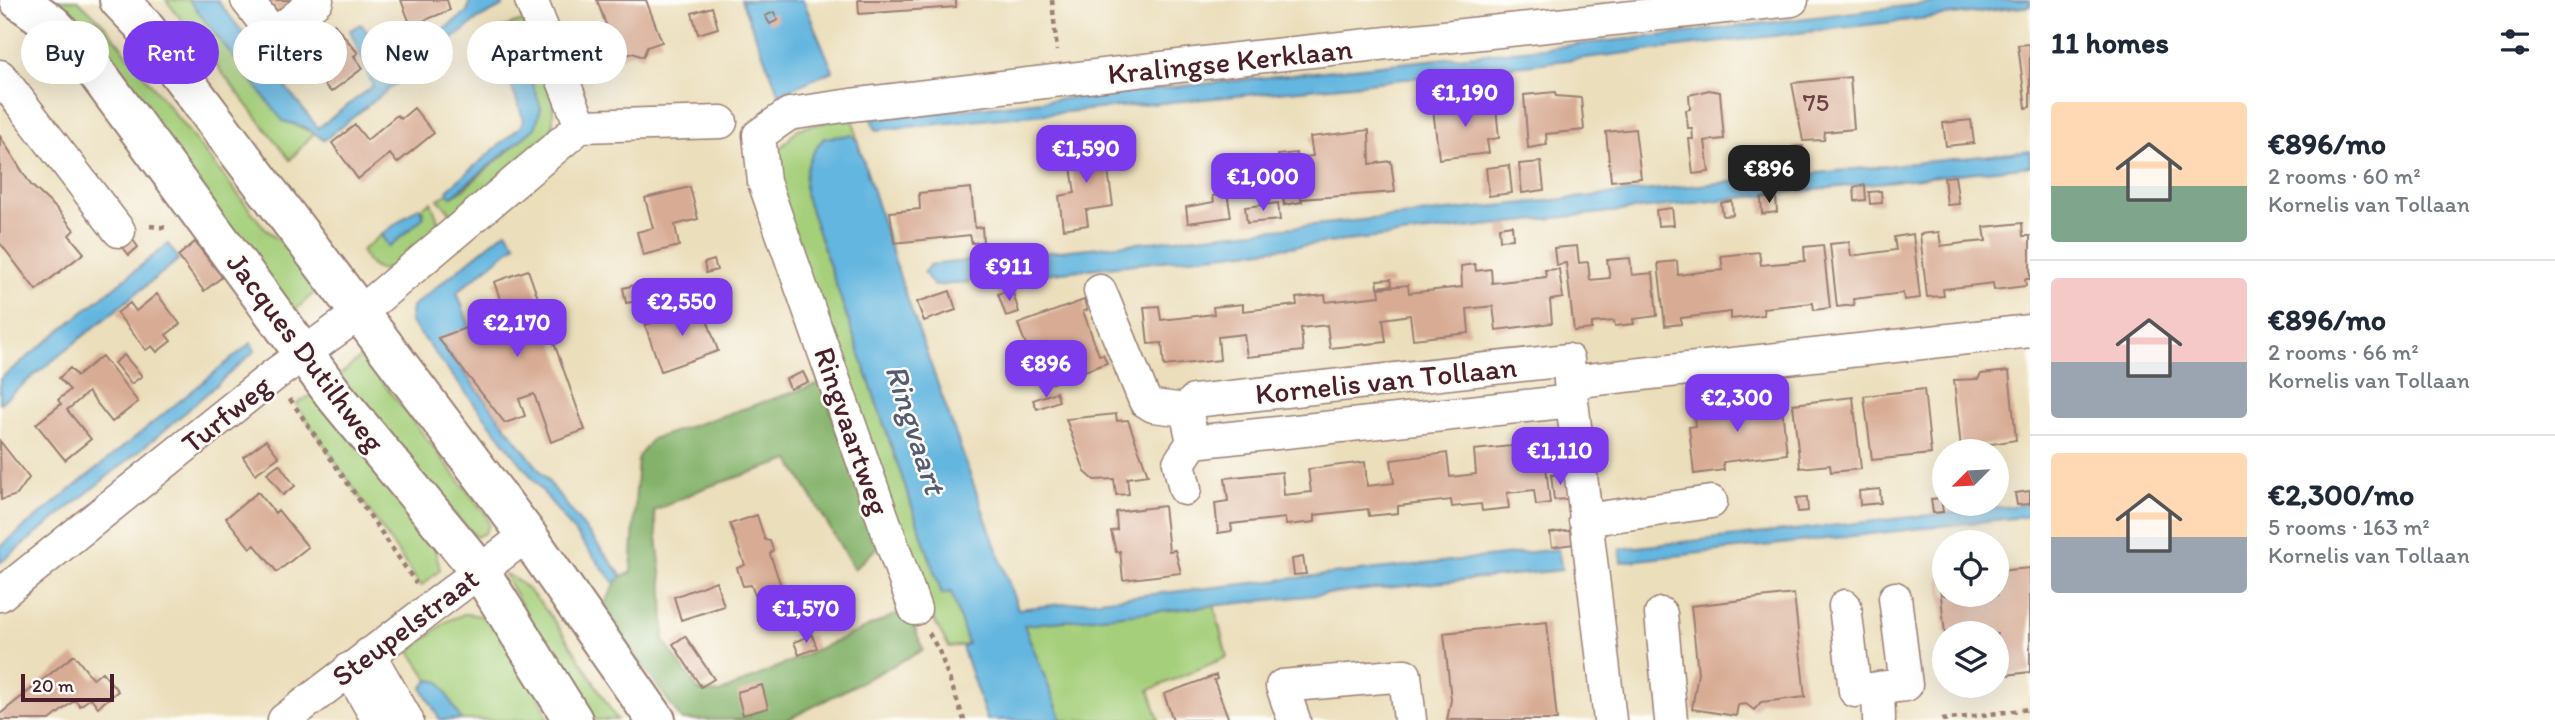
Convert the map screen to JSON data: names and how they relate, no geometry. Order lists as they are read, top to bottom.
{
  "streets": {
    "main road": ["Jacques Dutilhweg"],
    "street": [
      "Kralingse Kerklaan",
      "Kornelis van Tollaan",
      "Turfweg",
      "Ringvaartweg",
      "Steupelstraat"
    ]
  },
  "crossings": [
    ["Kralingse Kerklaan", "Ringvaartweg"],
    ["Jacques Dutilhweg", "Turfweg"],
    ["Jacques Dutilhweg", "Steupelstraat"]
  ],
  "water": ["Ringvaart"],
  "house_numbers": ["75"],
  "scale_bar": "20 m",
  "north": "bottom left",
  "page": {
    "heading": "11 homes",
    "chip": [
      "Buy",
      "Rent",
      "Filters",
      "New",
      "Apartment"
    ],
    "price": [
      "€1,190",
      "€1,590",
      "€896",
      "€1,000",
      "€911",
      "€2,550",
      "€2,170",
      "€896",
      "€2,300",
      "€1,110",
      "€1,570"
    ],
    "list": [
      {
        "name": "€896/mo",
        "note": "2 rooms · 60 m² · Kornelis van Tollaan"
      },
      {
        "name": "€896/mo",
        "note": "2 rooms · 66 m² · Kornelis van Tollaan"
      },
      {
        "name": "€2,300/mo",
        "note": "5 rooms · 163 m² · Kornelis van Tollaan"
      }
    ],
    "scale": "20 m"
  }
}
